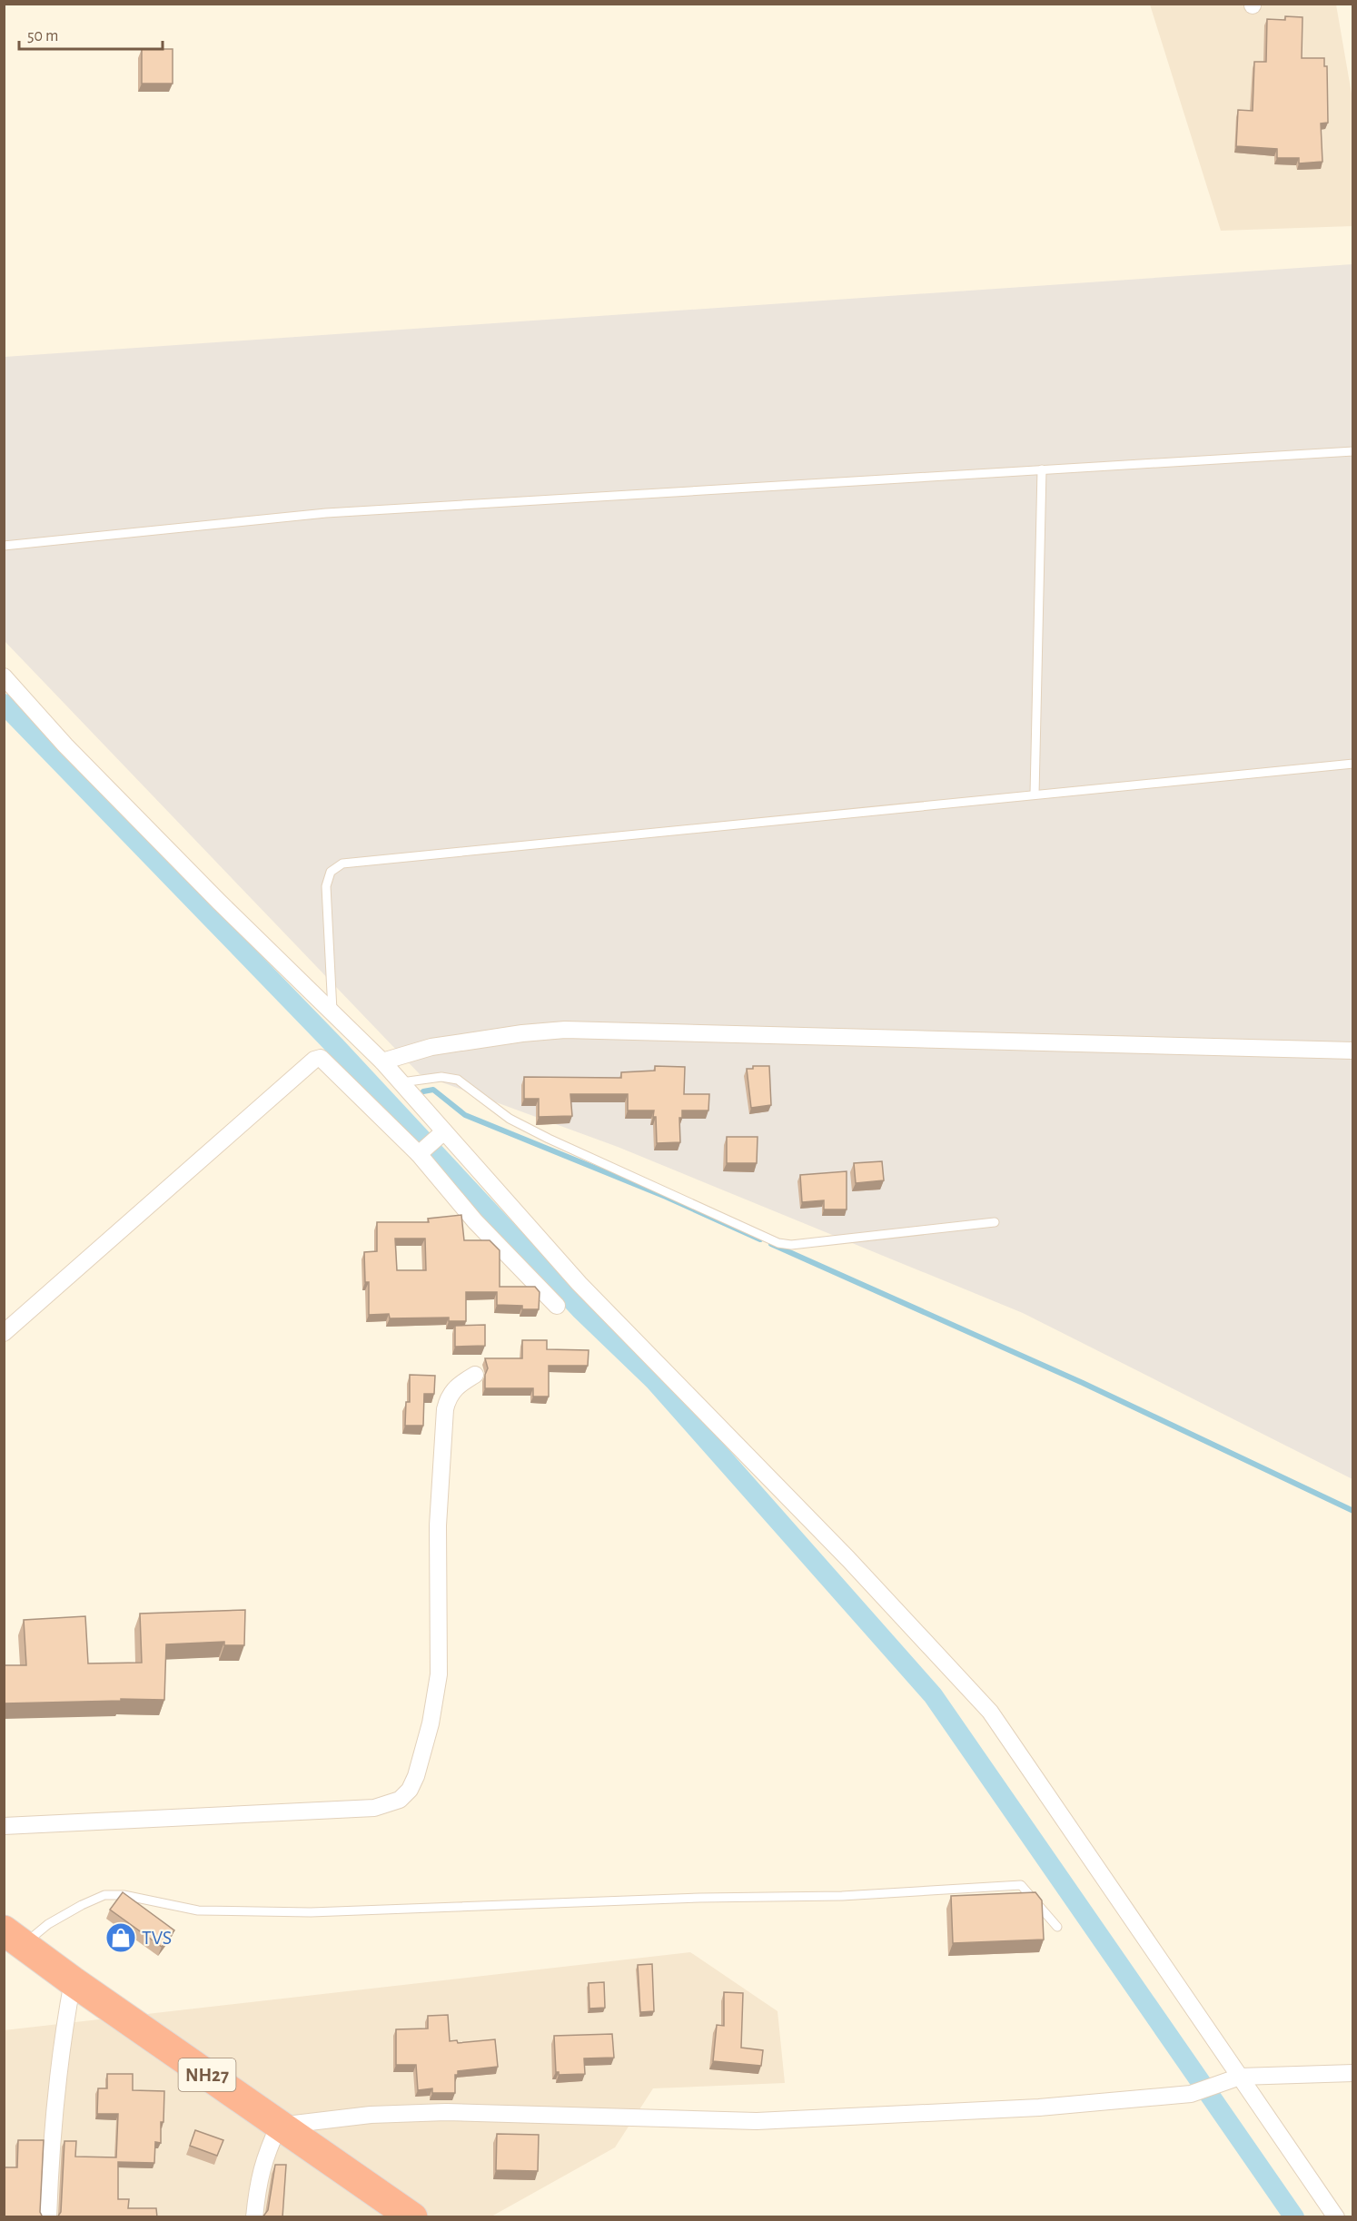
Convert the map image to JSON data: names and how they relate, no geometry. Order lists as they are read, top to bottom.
{
  "streets": {
    "highway": ["NH27"]
  },
  "places": {
    "shop": ["TVS"]
  },
  "scale_bar": "50 m"
}
